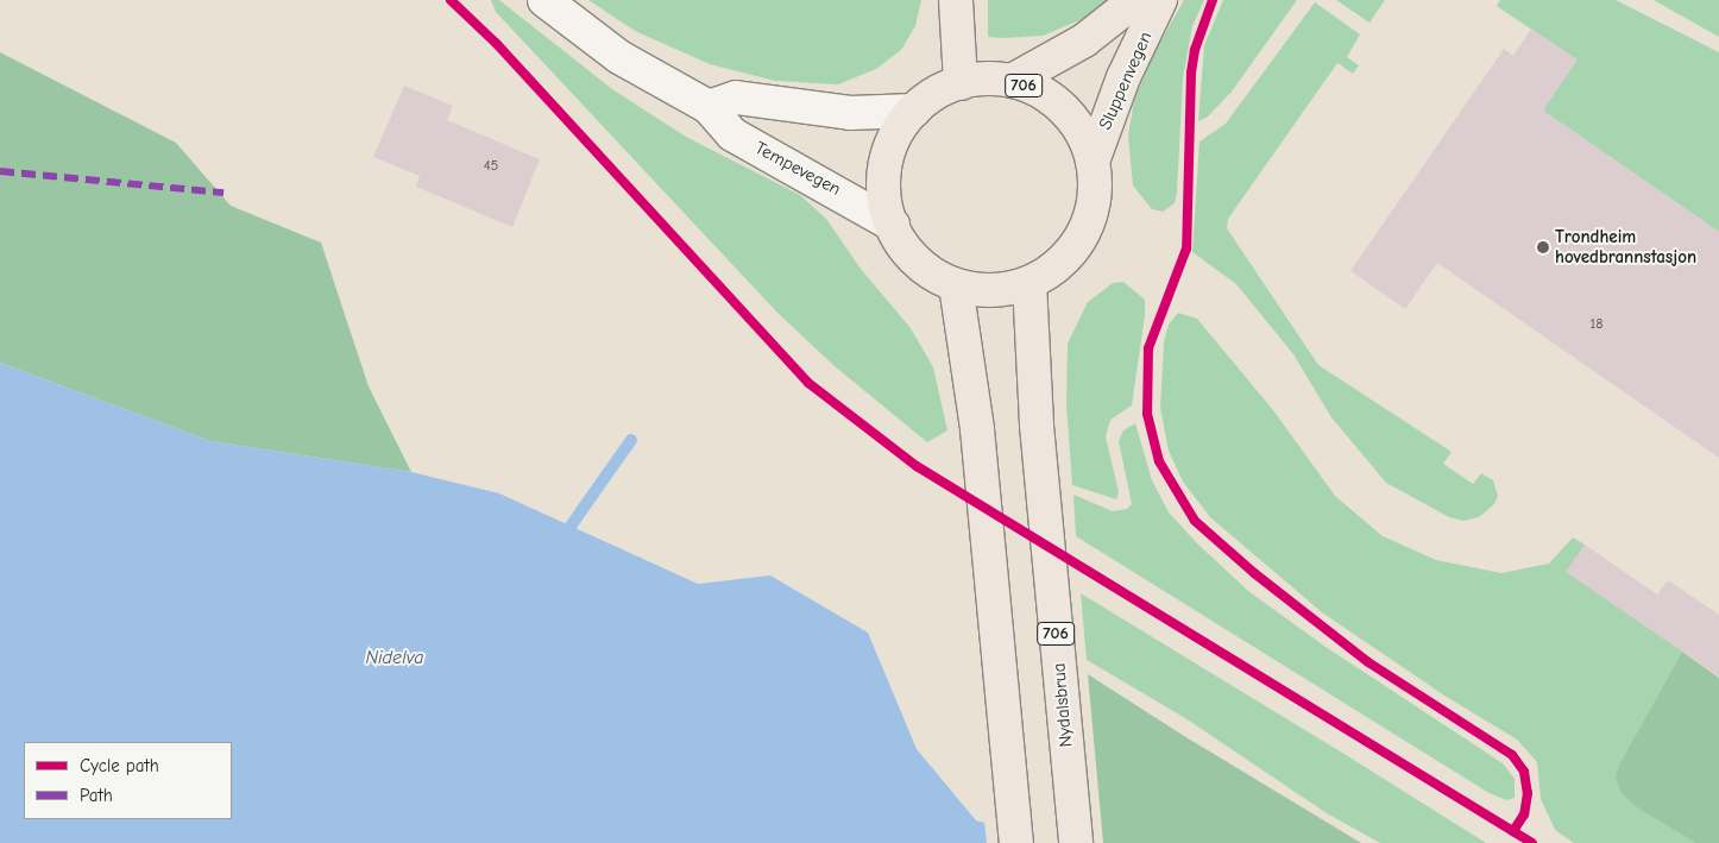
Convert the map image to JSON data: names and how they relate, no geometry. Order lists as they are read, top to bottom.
{
  "streets": {
    "highway": ["Sluppenvegen", "706", "Nydalsbrua"],
    "street": ["Tempevegen"]
  },
  "crossings": [
    ["Sluppenvegen", "706"],
    ["Sluppenvegen", "Tempevegen"],
    ["Sluppenvegen", "Nydalsbrua"],
    ["706", "Tempevegen"],
    ["706", "Nydalsbrua"],
    ["Tempevegen", "Nydalsbrua"]
  ],
  "water": ["Nidelva"],
  "places": ["Trondheim hovedbrannstasjon"],
  "house_numbers": ["45", "18"],
  "legend": ["Cycle path", "Path"]
}
